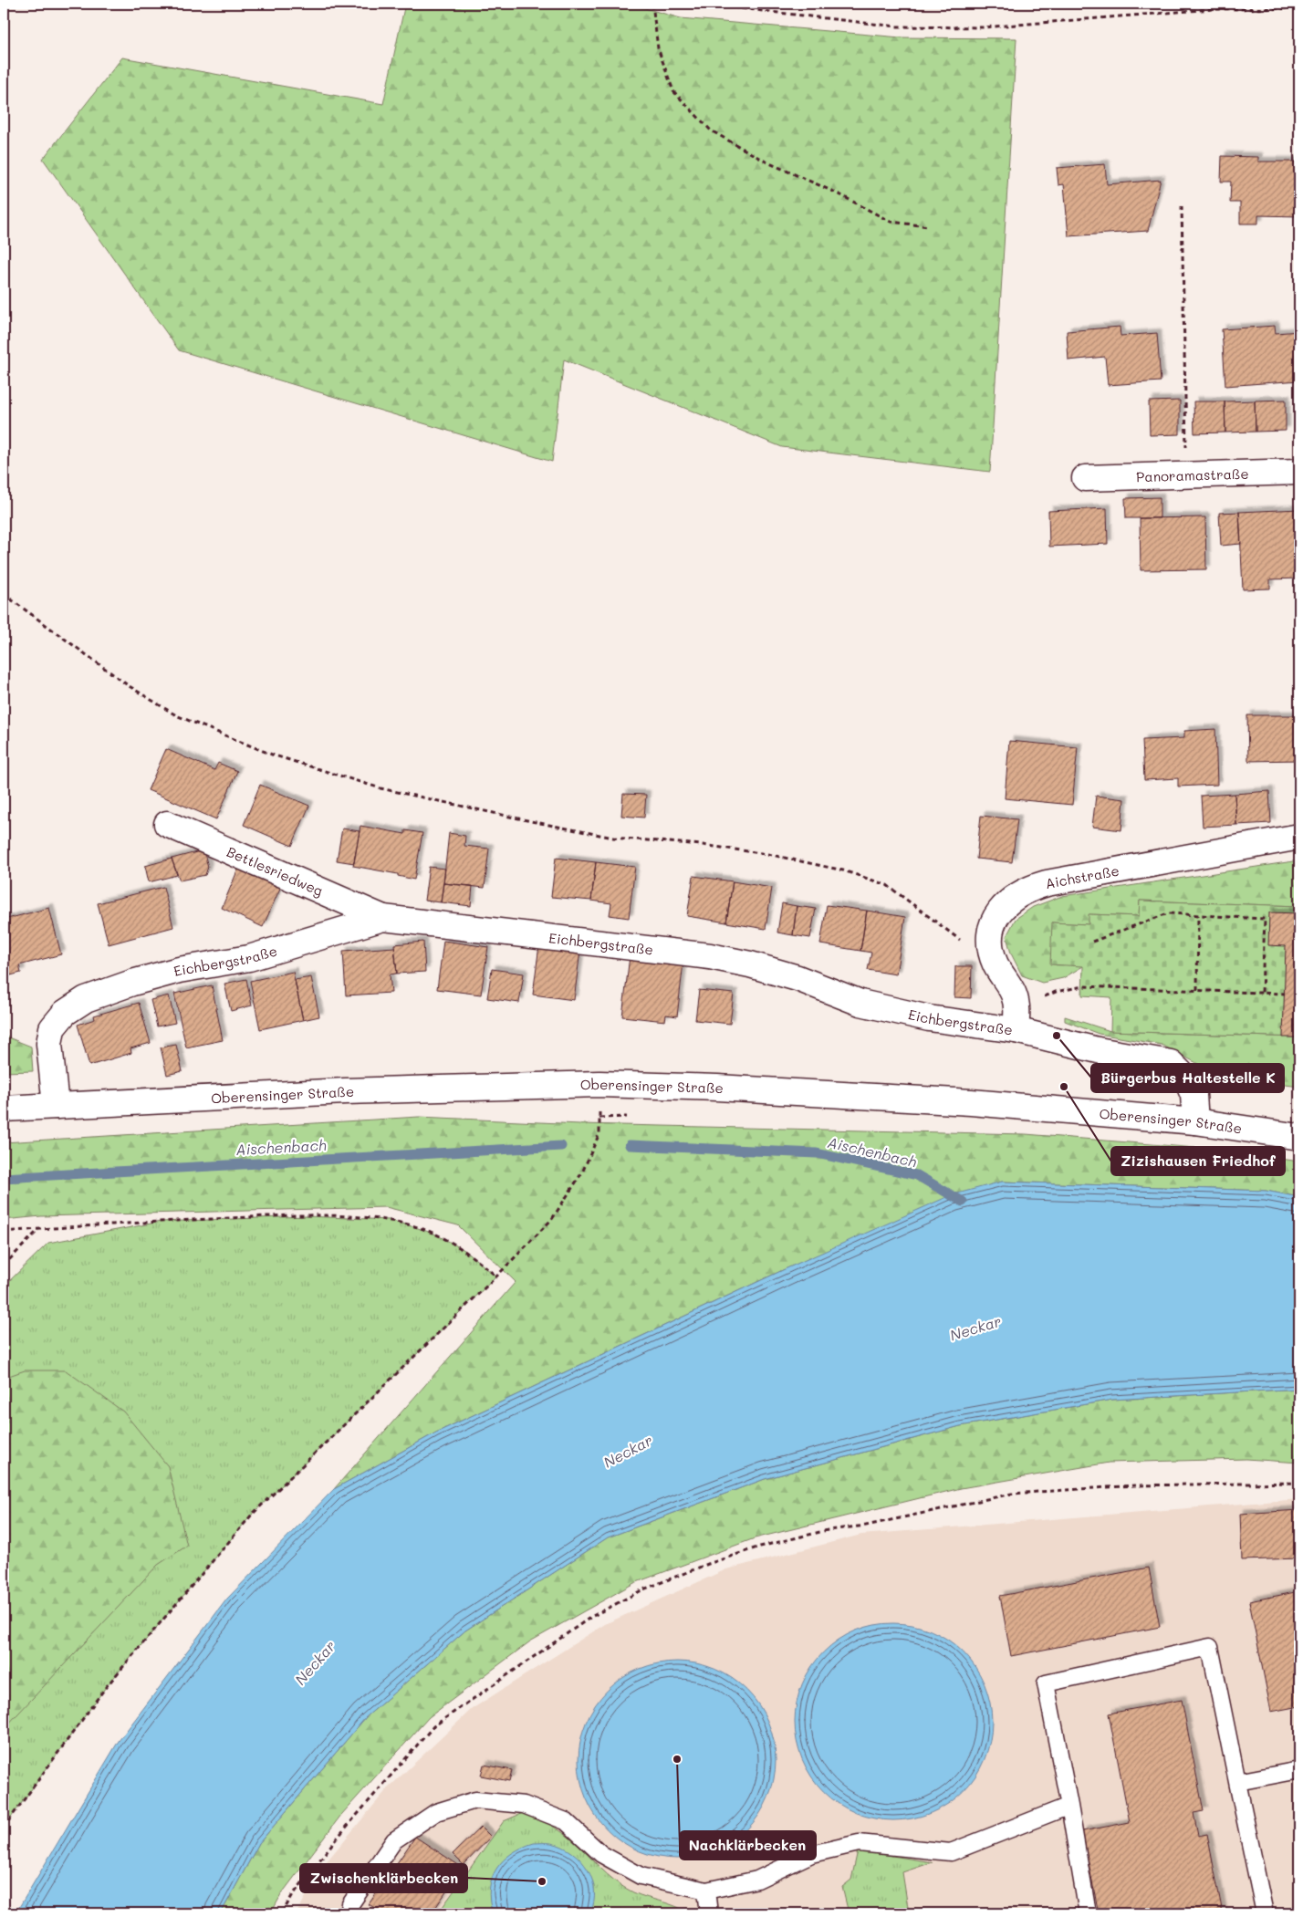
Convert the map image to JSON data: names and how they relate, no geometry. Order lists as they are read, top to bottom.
{
  "streets": {
    "street": [
      "Panoramastraße",
      "Bettlesriedweg",
      "Aichstraße",
      "Eichbergstraße",
      "Oberensinger Straße"
    ]
  },
  "crossings": [
    ["Bettlesriedweg", "Eichbergstraße"],
    ["Aichstraße", "Eichbergstraße"],
    ["Eichbergstraße", "Oberensinger Straße"]
  ],
  "water": ["Aischenbach", "Neckar"],
  "places": [
    "Bürgerbus Haltestelle K",
    "Zizishausen Friedhof",
    "Nachklärbecken",
    "Zwischenklärbecken"
  ]
}
